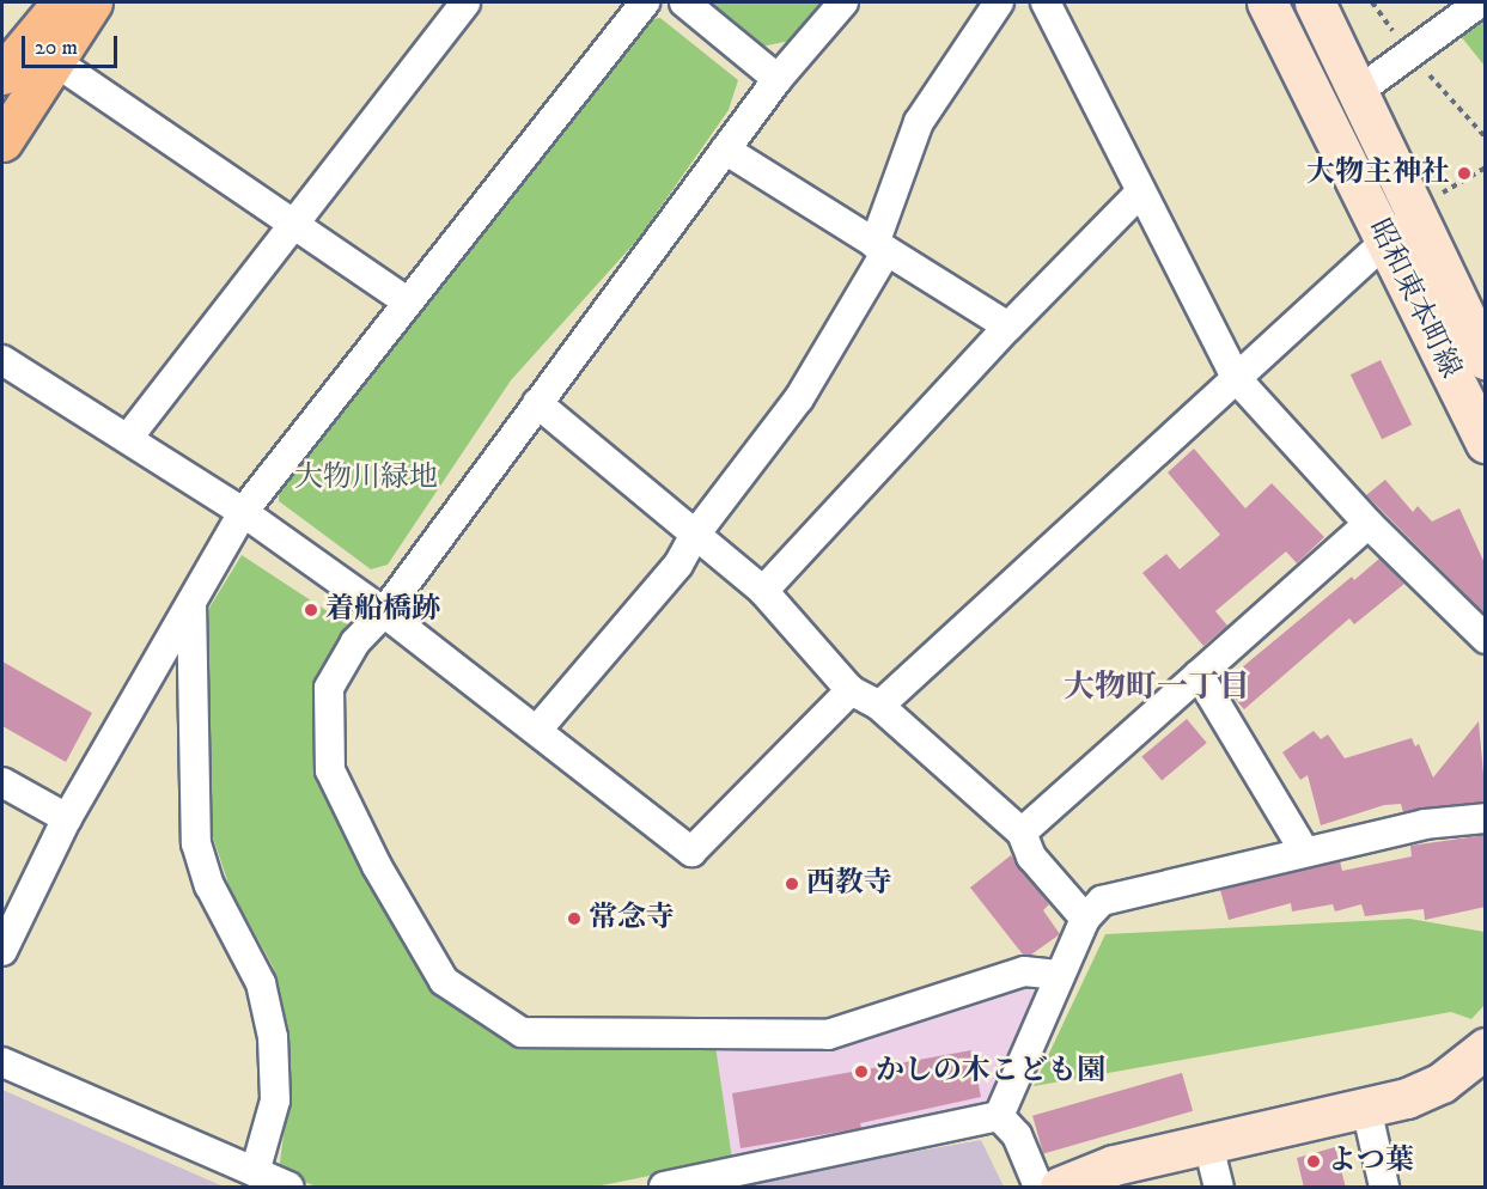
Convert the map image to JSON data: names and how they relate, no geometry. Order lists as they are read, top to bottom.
{
  "streets": {
    "main road": ["昭和東本町線"]
  },
  "districts": ["大物町一丁目"],
  "parks": ["大物川緑地"],
  "places": [
    "大物主神社",
    "着船橋跡",
    "西教寺",
    "常念寺",
    "かしの木こども園",
    "よつ葉"
  ],
  "scale_bar": "20 m"
}
